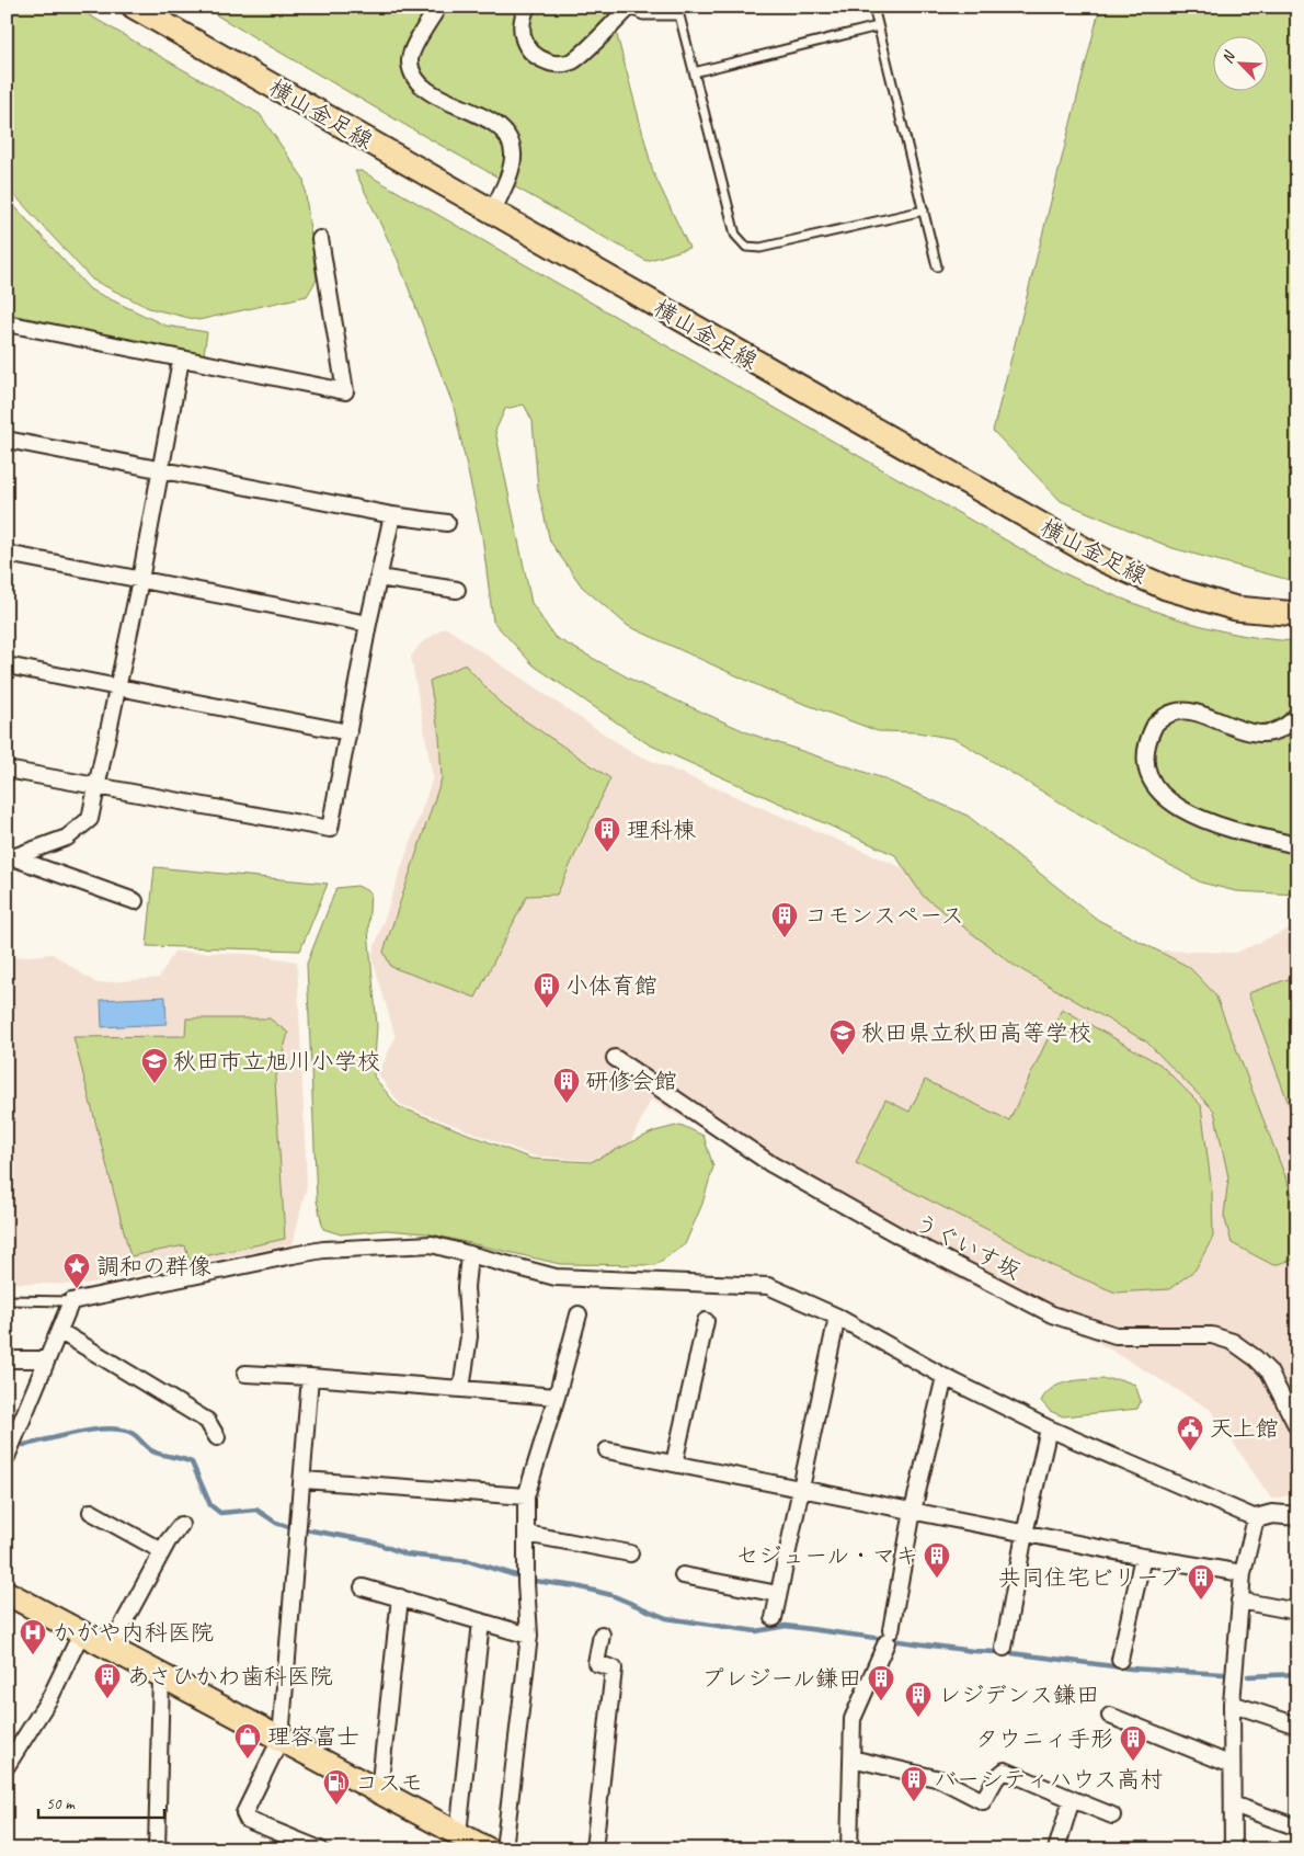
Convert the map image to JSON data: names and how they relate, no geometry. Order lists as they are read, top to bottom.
{
  "streets": {
    "main road": ["横山金足線"],
    "street": ["うぐいす坂"]
  },
  "places": {
    "building": [
      "理科棟",
      "コモンスペース",
      "小体育館",
      "研修会館",
      "セジュール・マキ",
      "共同住宅ビリーブ",
      "あさひかわ歯科医院",
      "プレジール鎌田",
      "レジデンス鎌田",
      "タウニィ手形",
      "バーシティハウス高村"
    ],
    "school or university": ["秋田県立秋田高等学校", "秋田市立旭川小学校"],
    "place": ["調和の群像"],
    "public building": ["天上館"],
    "hospital": ["かがや内科医院"],
    "shop": ["理容富士"],
    "fuel station": ["コスモ"]
  },
  "scale_bar": "50 m",
  "north": "top left"
}
